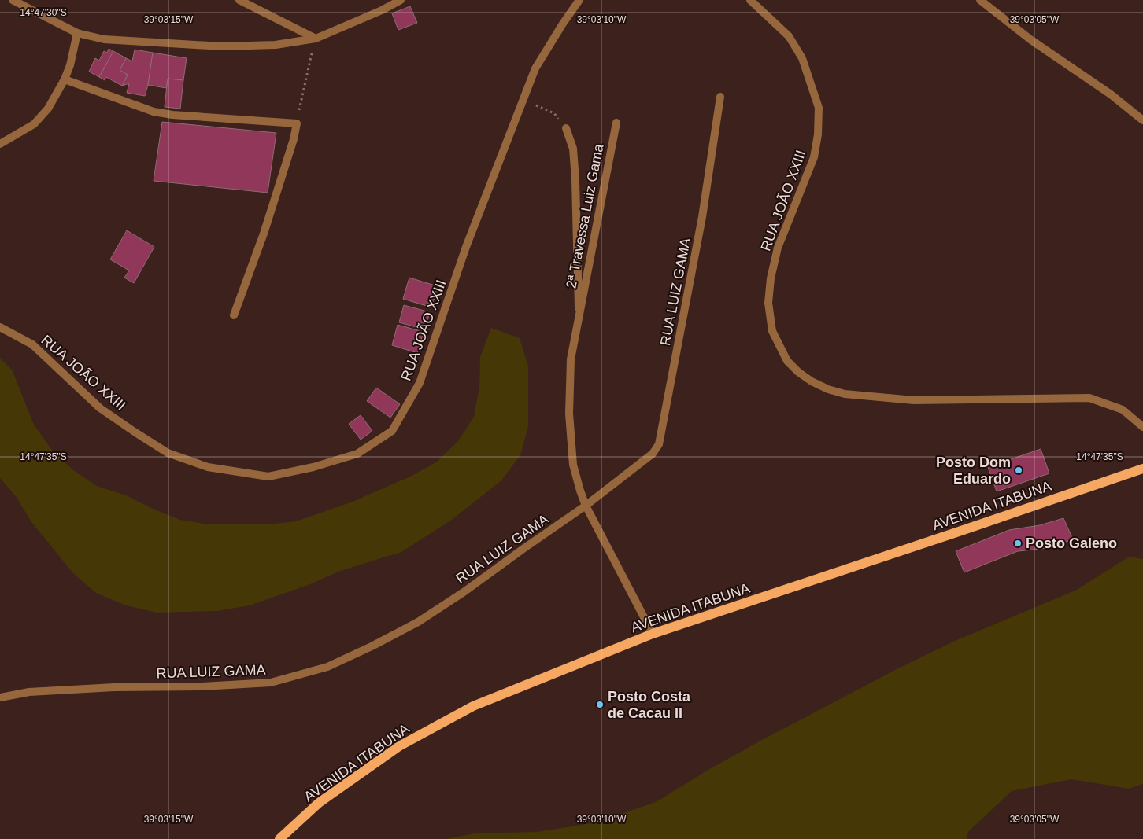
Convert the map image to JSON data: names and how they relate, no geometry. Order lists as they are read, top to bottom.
{
  "streets": {
    "main road": ["AVENIDA ITABUNA"],
    "street": ["RUA JOÃO XXIII", "2ª Travessa Luiz Gama", "RUA LUIZ GAMA"]
  },
  "crossings": [
    ["2ª Travessa Luiz Gama", "RUA LUIZ GAMA"],
    ["2ª Travessa Luiz Gama", "AVENIDA ITABUNA"]
  ],
  "places": ["Posto Dom Eduardo", "Posto Galeno", "Posto Costa de Cacau II"],
  "coordinates": [
    "14°47'30\"S",
    "39°03'15\"W",
    "39°03'10\"W",
    "39°03'05\"W",
    "14°47'35\"S"
  ]
}
